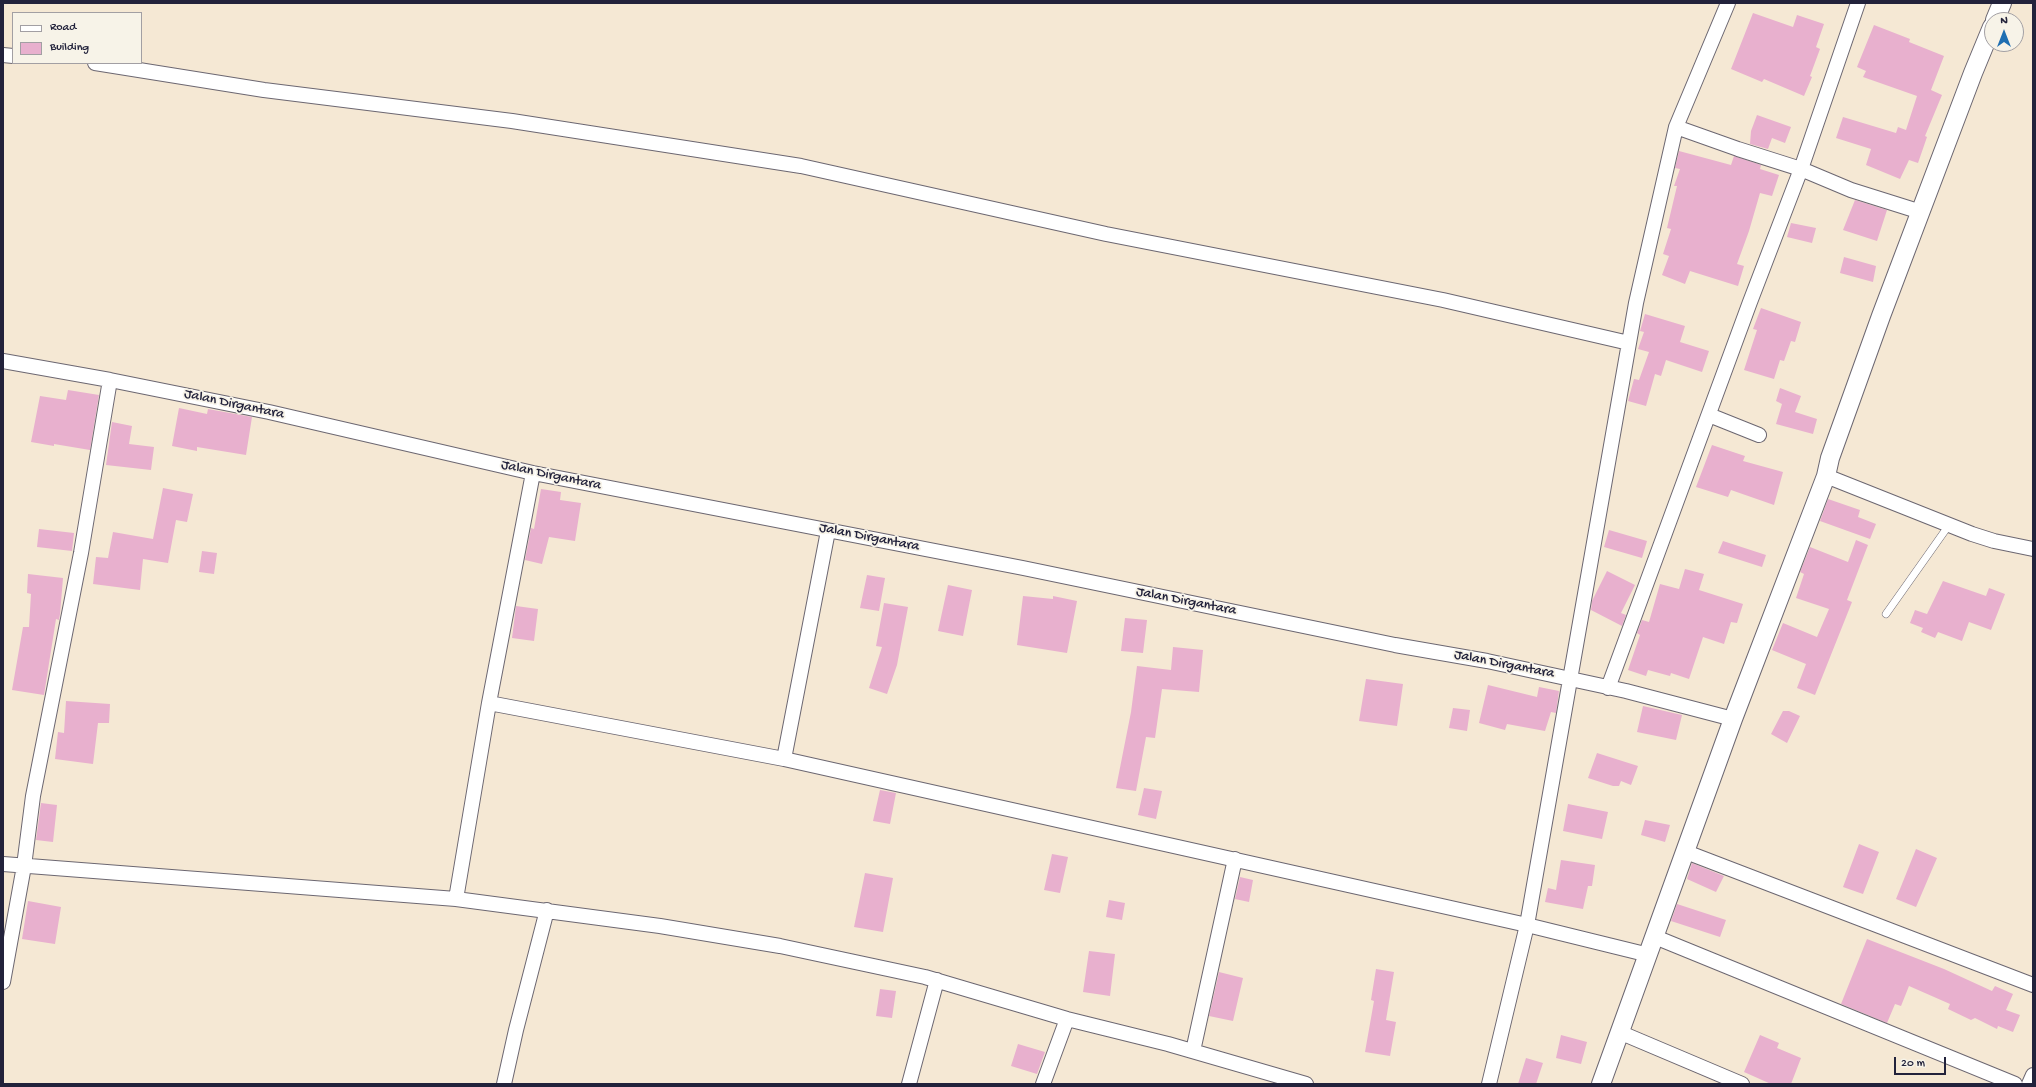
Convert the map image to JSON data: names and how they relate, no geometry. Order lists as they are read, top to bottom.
{
  "streets": {
    "street": ["Jalan Dirgantara"]
  },
  "legend": ["Road", "Building"],
  "scale_bar": "20 m",
  "north": "top"
}
